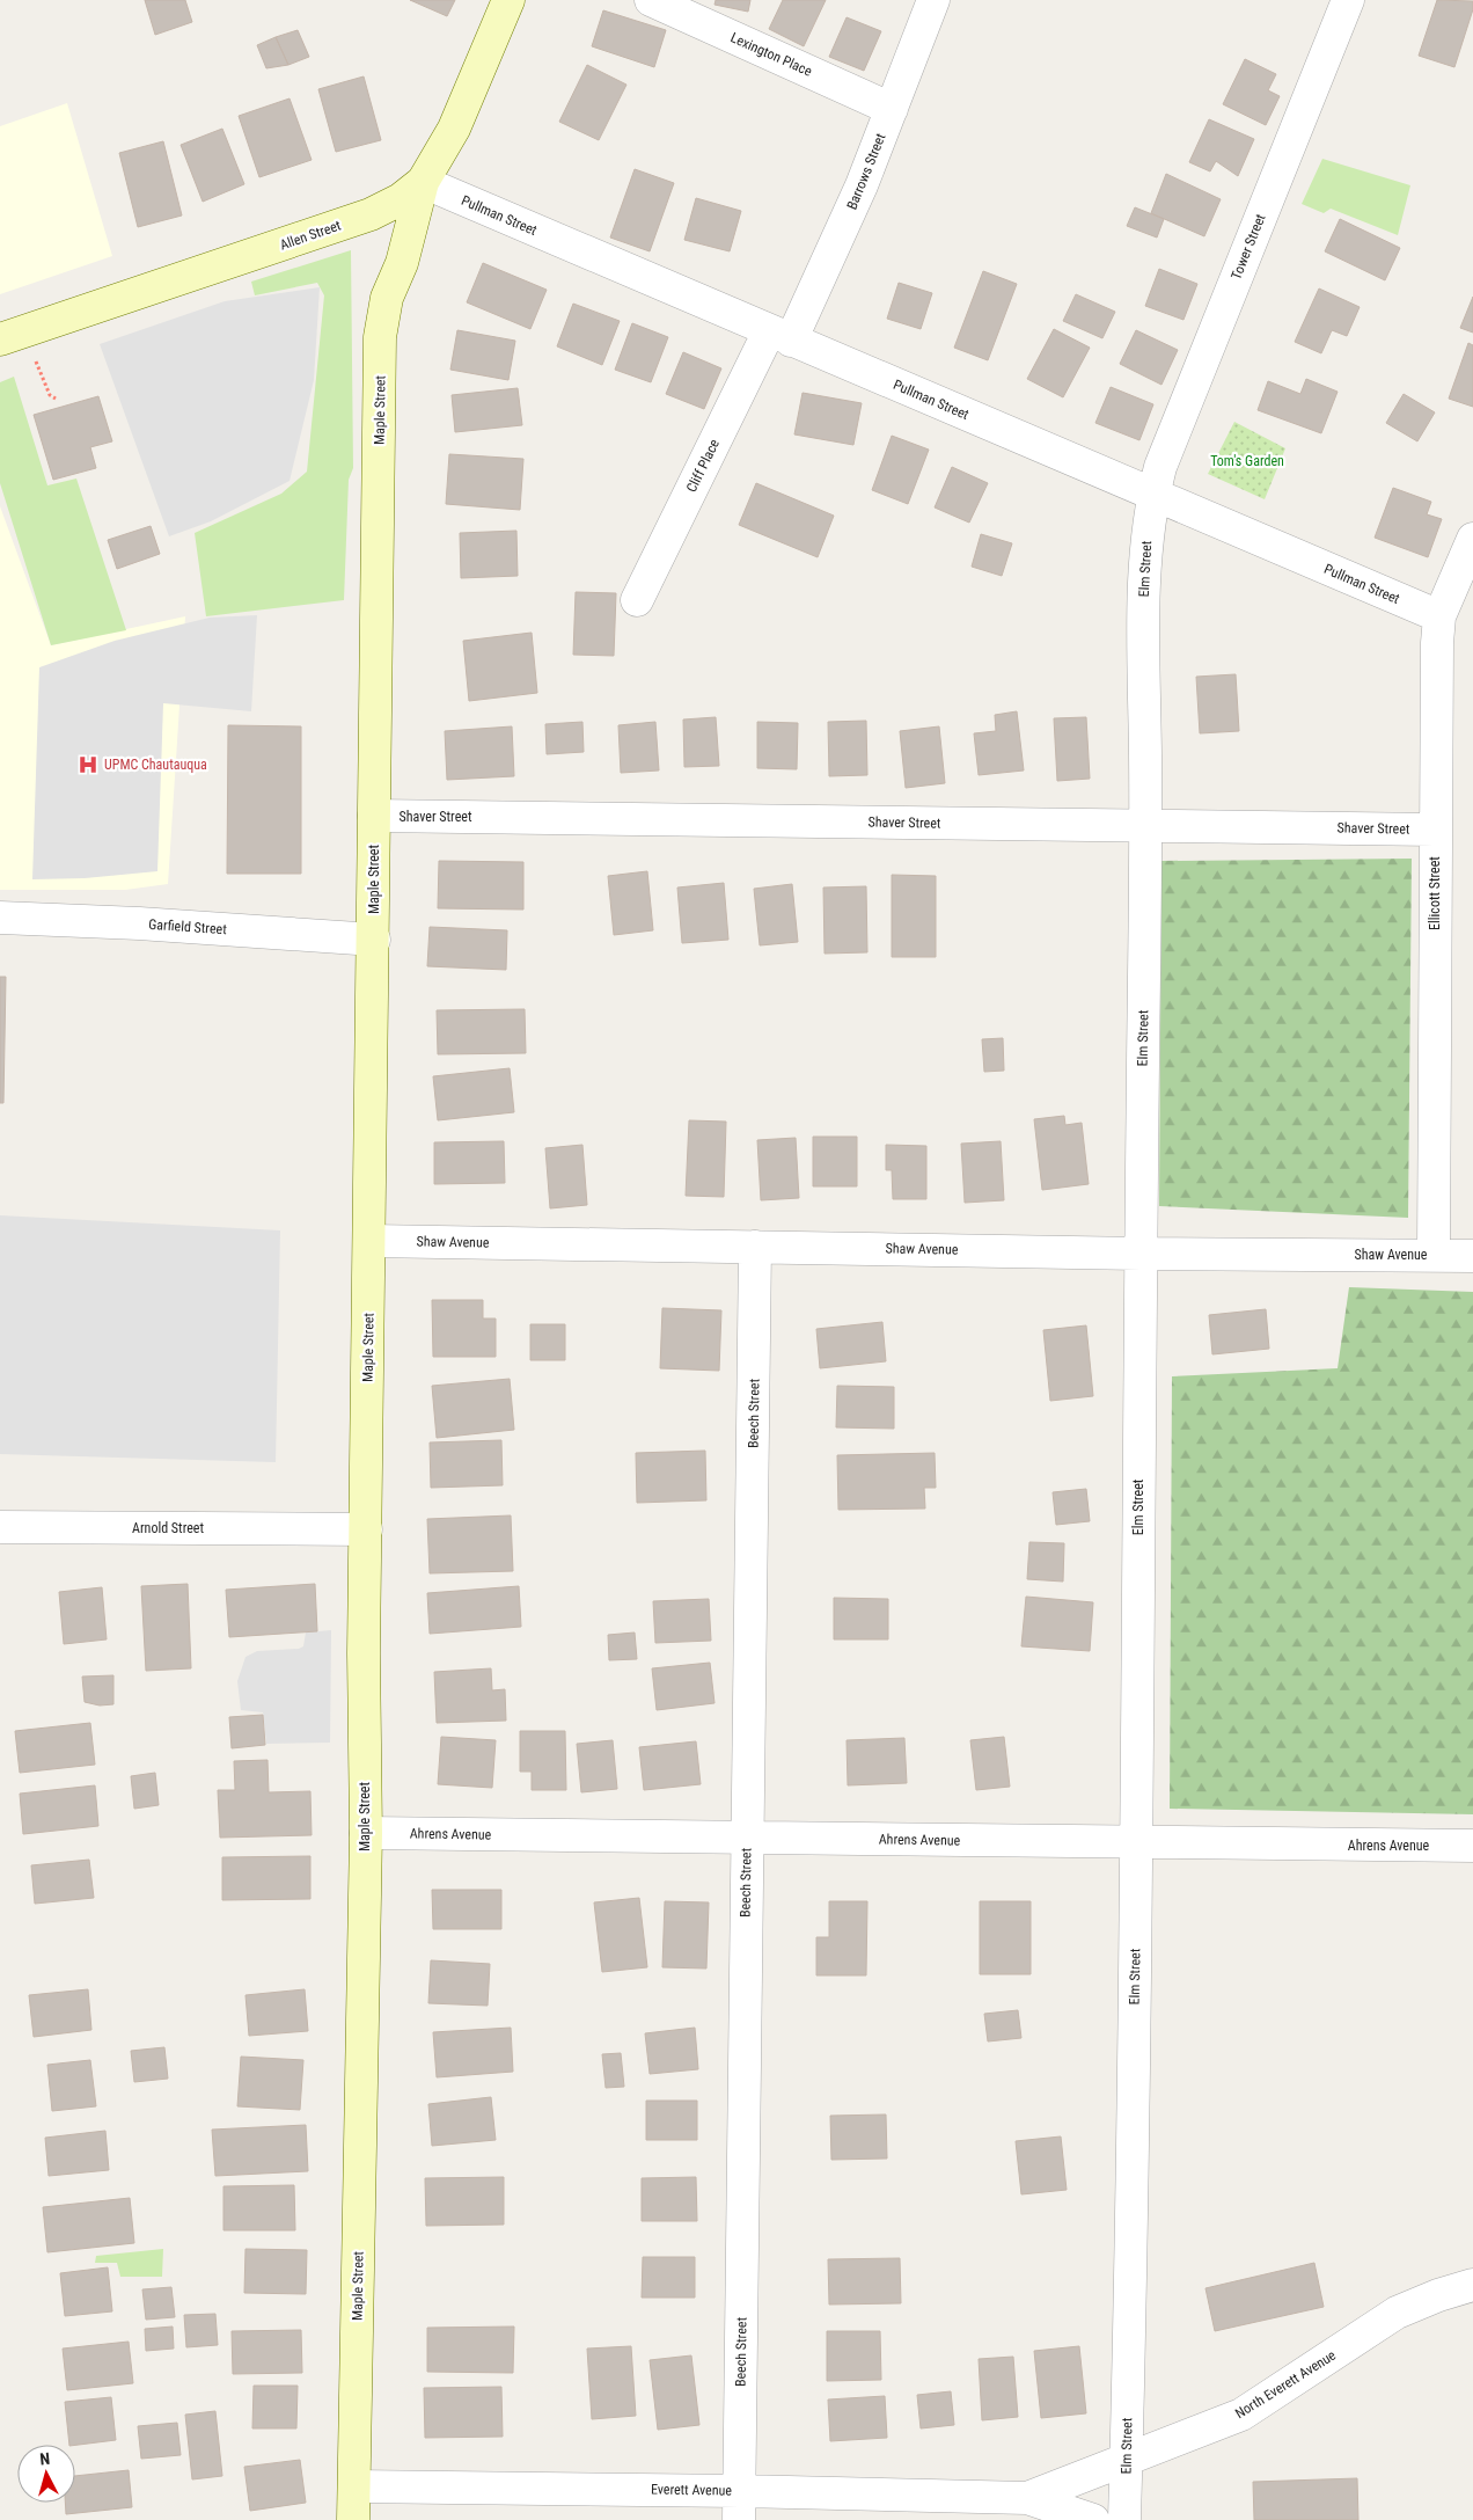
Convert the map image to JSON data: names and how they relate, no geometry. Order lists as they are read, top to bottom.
{
  "streets": {
    "street": [
      "Lexington Place",
      "Barrows Street",
      "Pullman Street",
      "Allen Street",
      "Tower Street",
      "Maple Street",
      "Cliff Place",
      "Elm Street",
      "Shaver Street",
      "Ellicott Street",
      "Garfield Street",
      "Shaw Avenue",
      "Beech Street",
      "Arnold Street",
      "Ahrens Avenue",
      "North Everett Avenue",
      "Everett Avenue"
    ]
  },
  "crossings": [
    ["Lexington Place", "Barrows Street"],
    ["Barrows Street", "Pullman Street"],
    ["Barrows Street", "Cliff Place"],
    ["Pullman Street", "Allen Street"],
    ["Pullman Street", "Tower Street"],
    ["Pullman Street", "Maple Street"],
    ["Pullman Street", "Cliff Place"],
    ["Pullman Street", "Elm Street"],
    ["Pullman Street", "Ellicott Street"],
    ["Allen Street", "Maple Street"],
    ["Tower Street", "Elm Street"],
    ["Maple Street", "Shaver Street"],
    ["Maple Street", "Garfield Street"],
    ["Maple Street", "Shaw Avenue"],
    ["Maple Street", "Arnold Street"],
    ["Maple Street", "Ahrens Avenue"],
    ["Maple Street", "Everett Avenue"],
    ["Elm Street", "Shaver Street"],
    ["Elm Street", "Shaw Avenue"],
    ["Elm Street", "Ahrens Avenue"],
    ["Elm Street", "North Everett Avenue"],
    ["Shaver Street", "Ellicott Street"],
    ["Ellicott Street", "Shaw Avenue"],
    ["Shaw Avenue", "Beech Street"],
    ["Beech Street", "Ahrens Avenue"],
    ["Beech Street", "Everett Avenue"],
    ["North Everett Avenue", "Everett Avenue"]
  ],
  "parks": ["Tom's Garden"],
  "places": {
    "hospital": ["UPMC Chautauqua"]
  },
  "north": "top"
}
